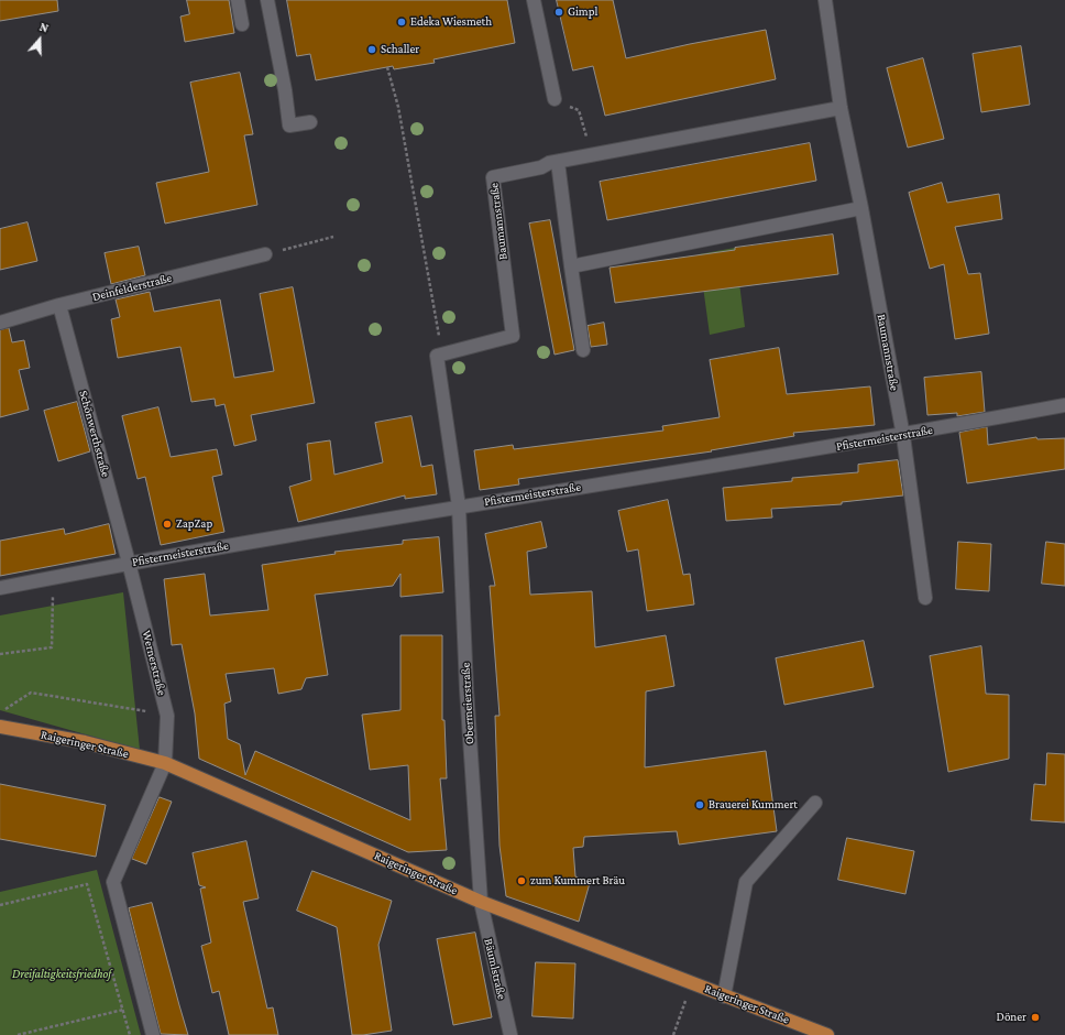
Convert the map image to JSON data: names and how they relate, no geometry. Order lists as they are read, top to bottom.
{
  "streets": {
    "main road": ["Raigeringer Straße"],
    "street": [
      "Baumannstraße",
      "Deinfelderstraße",
      "Schönwerthstraße",
      "Pfistermeisterstraße",
      "Wernerstraße",
      "Obermeierstraße",
      "Bäumlstraße"
    ]
  },
  "crossings": [
    ["Baumannstraße", "Pfistermeisterstraße"],
    ["Deinfelderstraße", "Schönwerthstraße"],
    ["Schönwerthstraße", "Pfistermeisterstraße"],
    ["Schönwerthstraße", "Wernerstraße"],
    ["Pfistermeisterstraße", "Wernerstraße"],
    ["Pfistermeisterstraße", "Obermeierstraße"],
    ["Wernerstraße", "Raigeringer Straße"],
    ["Obermeierstraße", "Raigeringer Straße"],
    ["Obermeierstraße", "Bäumlstraße"],
    ["Raigeringer Straße", "Bäumlstraße"]
  ],
  "parks": ["Dreifaltigkeitsfriedhof"],
  "places": [
    "Gimpl",
    "Edeka Wiesmeth",
    "Schaller",
    "ZapZap",
    "Brauerei Kummert",
    "zum Kummert Bräu",
    "Döner"
  ],
  "north": "top"
}
